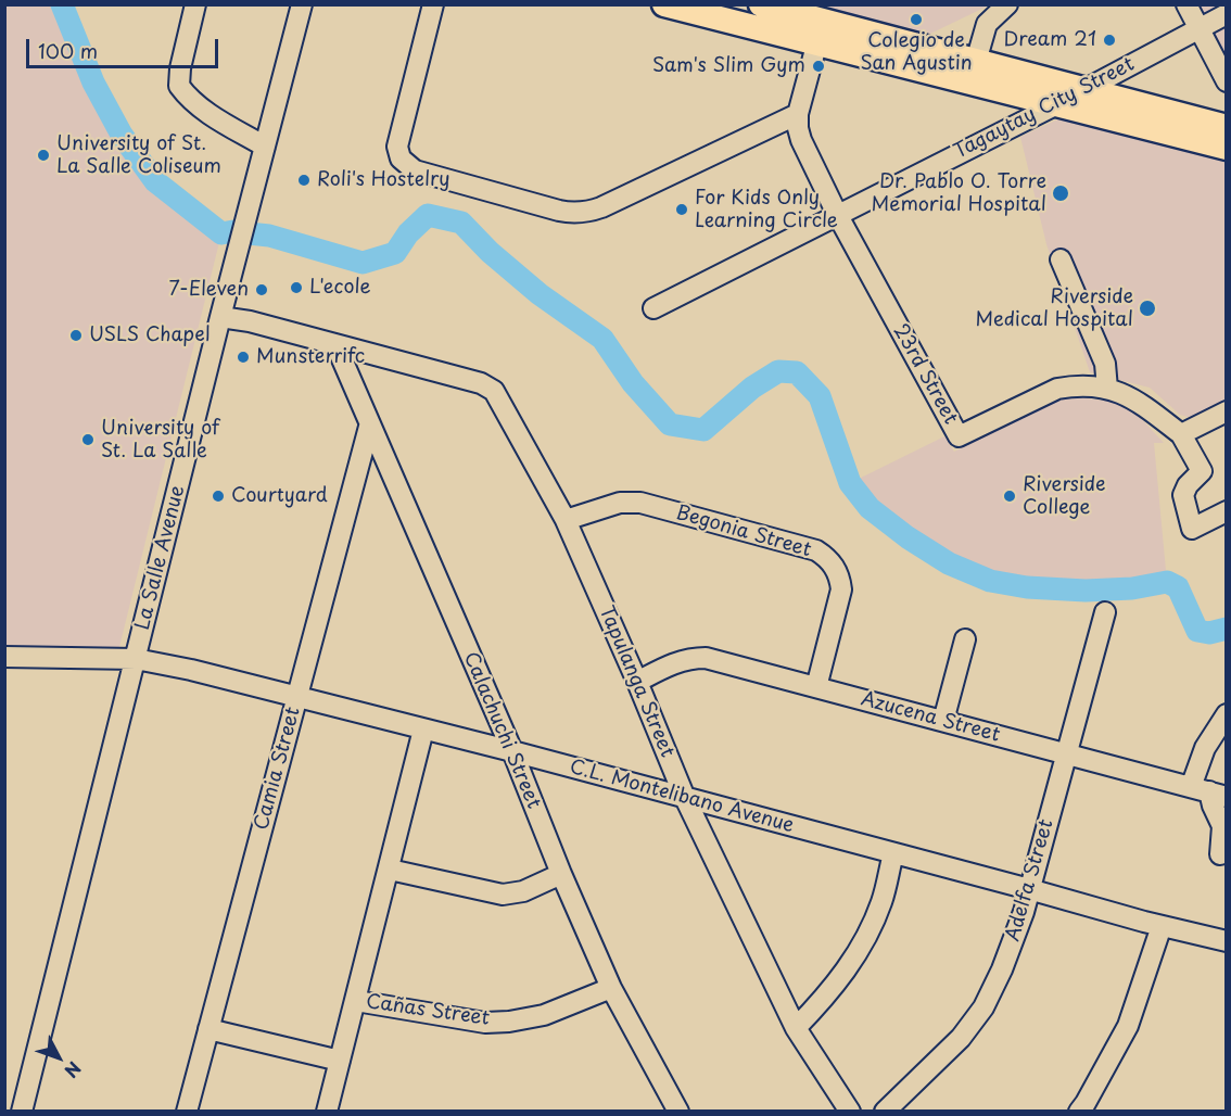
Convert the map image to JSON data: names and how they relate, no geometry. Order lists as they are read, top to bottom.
{
  "streets": {
    "street": [
      "Tagaytay City Street",
      "23rd Street",
      "Begonia Street",
      "La Salle Avenue",
      "Tapulanga Street",
      "Azucena Street",
      "Calachuchi Street",
      "Camia Street",
      "C.L. Montelibano Avenue",
      "Adelfa Street",
      "Cañas Street"
    ]
  },
  "crossings": [
    ["Tagaytay City Street", "23rd Street"],
    ["Begonia Street", "Tapulanga Street"],
    ["Begonia Street", "Azucena Street"],
    ["La Salle Avenue", "C.L. Montelibano Avenue"],
    ["Tapulanga Street", "Azucena Street"],
    ["Tapulanga Street", "Calachuchi Street"],
    ["Tapulanga Street", "C.L. Montelibano Avenue"],
    ["Azucena Street", "Adelfa Street"],
    ["Calachuchi Street", "Camia Street"],
    ["Calachuchi Street", "C.L. Montelibano Avenue"],
    ["Calachuchi Street", "Cañas Street"],
    ["Camia Street", "C.L. Montelibano Avenue"],
    ["C.L. Montelibano Avenue", "Adelfa Street"]
  ],
  "places": [
    "Colegio de San Agustin",
    "Dream 21",
    "Sam's Slim Gym",
    "University of St. La Salle Coliseum",
    "Roli's Hostelry",
    "Dr. Pablo O. Torre Memorial Hospital",
    "For Kids Only Learning Circle",
    "L'ecole",
    "7-Eleven",
    "Riverside Medical Hospital",
    "USLS Chapel",
    "Munsterrifc",
    "University of St. La Salle",
    "Courtyard",
    "Riverside College"
  ],
  "scale_bar": "100 m",
  "north": "bottom right"
}
